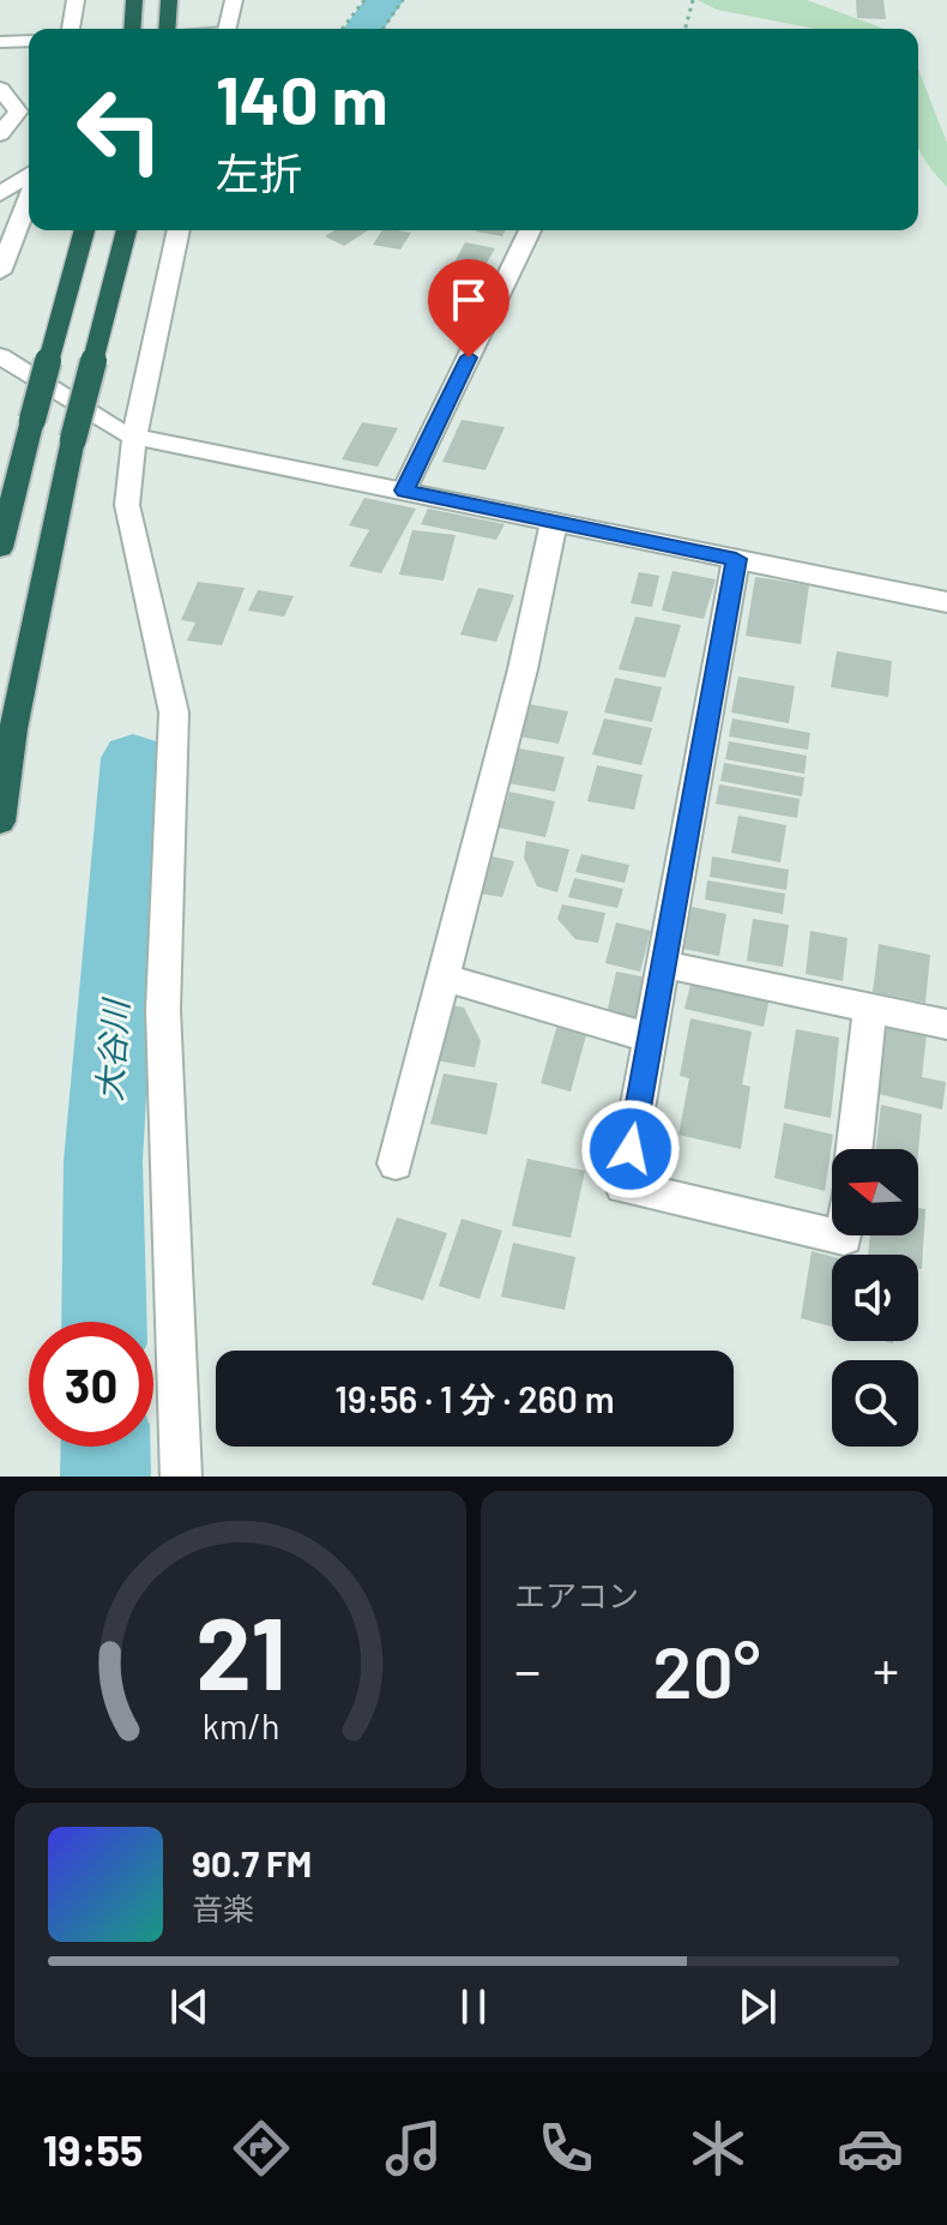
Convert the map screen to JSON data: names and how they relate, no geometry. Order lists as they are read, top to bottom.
{
  "water": ["大谷川"],
  "north": "left",
  "page": {
    "turn": ["140 m", "左折"],
    "limit": "30",
    "trip": "19:56 · 1 分 · 260 m",
    "tile": "エアコン",
    "heat": ["−", "20°", "+"],
    "song": ["90.7 FM", "音楽"],
    "tabs": "19:55",
    "gauge": ["21", "km/h"]
  }
}
